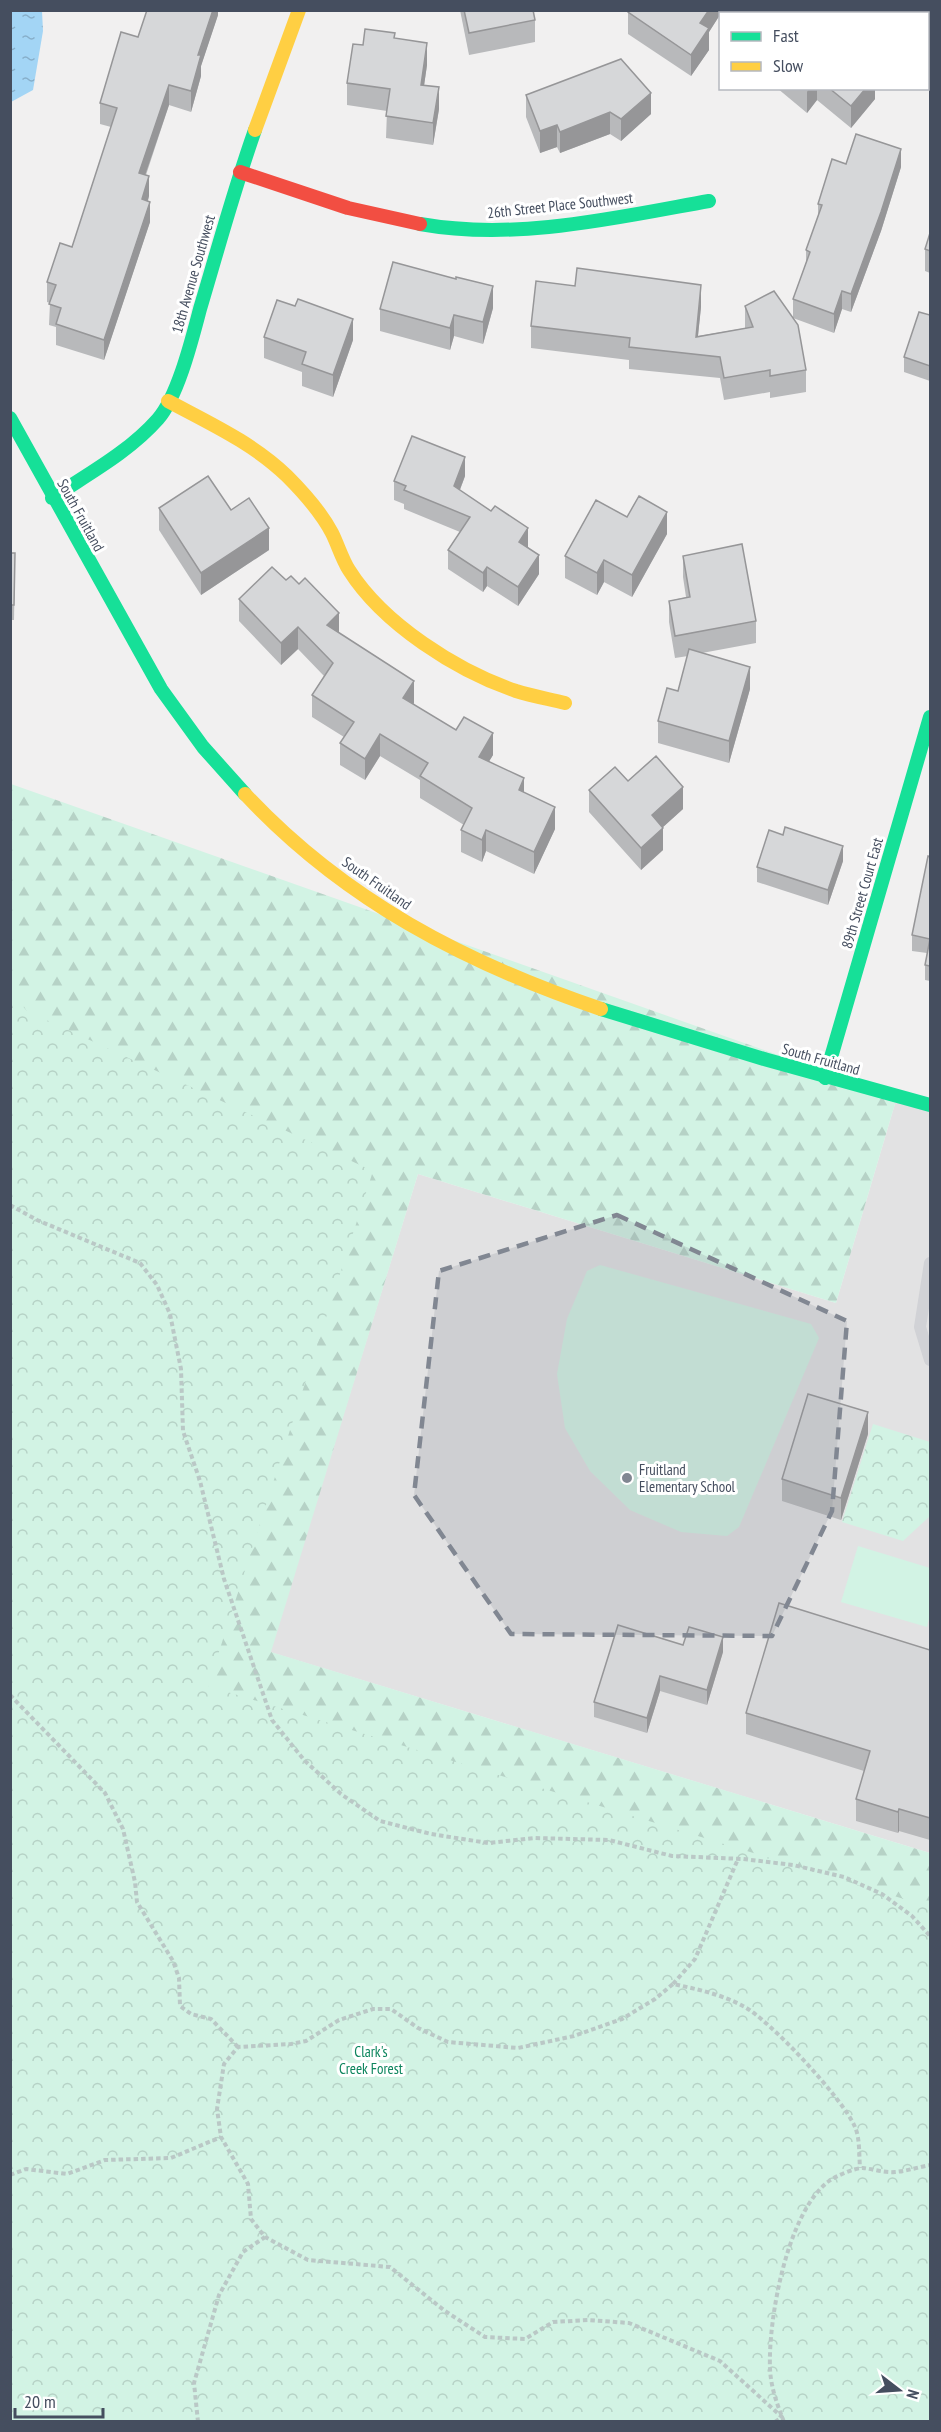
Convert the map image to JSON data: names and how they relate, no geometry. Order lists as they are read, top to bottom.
{
  "streets": {
    "street": [
      "26th Street Place Southwest",
      "18th Avenue Southwest",
      "South Fruitland",
      "89th Street Court East"
    ]
  },
  "crossings": [
    ["26th Street Place Southwest", "18th Avenue Southwest"],
    ["18th Avenue Southwest", "South Fruitland"],
    ["South Fruitland", "89th Street Court East"]
  ],
  "parks": ["Clark's Creek Forest"],
  "places": ["Fruitland Elementary School"],
  "legend": ["Fast", "Slow"],
  "scale_bar": "20 m",
  "north": "right"
}
